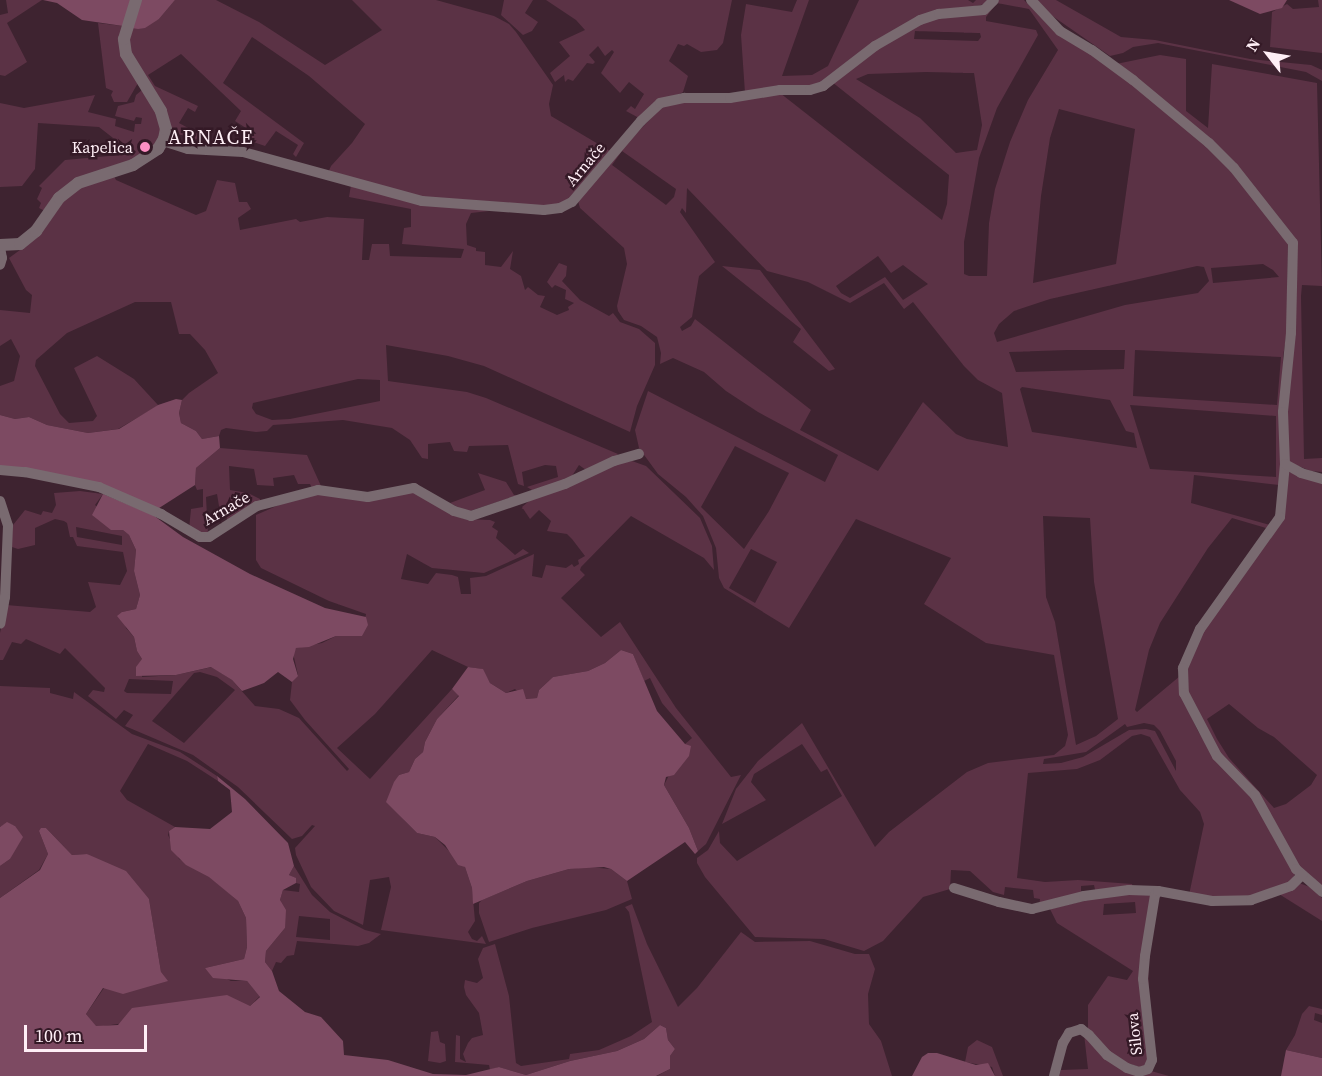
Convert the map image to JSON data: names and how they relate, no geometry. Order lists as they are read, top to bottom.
{
  "streets": {
    "street": ["Arnače", "Silova"]
  },
  "districts": ["ARNAČE"],
  "places": ["Kapelica"],
  "scale_bar": "100 m",
  "north": "top left"
}
